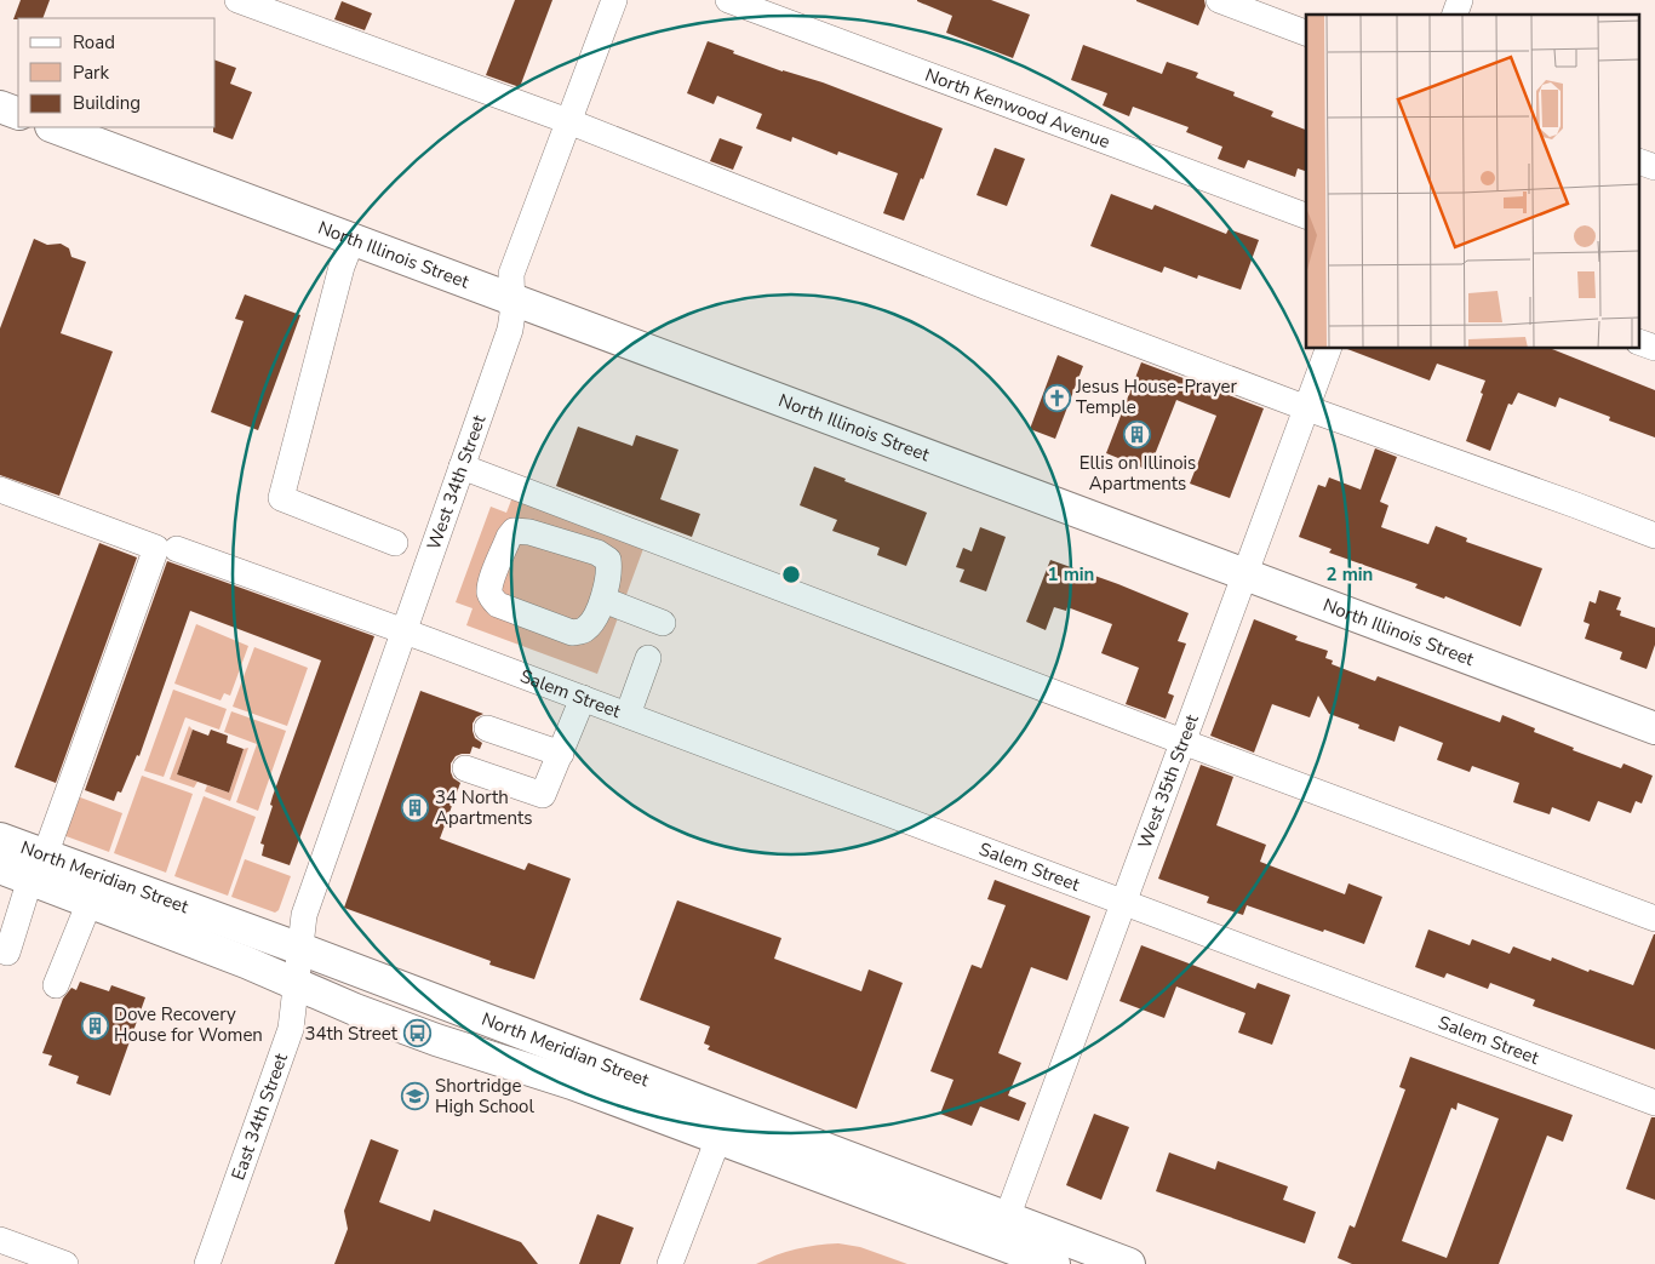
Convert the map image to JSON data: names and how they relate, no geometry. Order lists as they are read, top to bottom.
{
  "streets": {
    "main road": ["North Illinois Street", "North Meridian Street"],
    "street": [
      "North Kenwood Avenue",
      "West 34th Street",
      "Salem Street",
      "West 35th Street",
      "East 34th Street"
    ]
  },
  "crossings": [
    ["North Illinois Street", "West 34th Street"],
    ["North Illinois Street", "West 35th Street"],
    ["West 34th Street", "Salem Street"],
    ["West 34th Street", "North Meridian Street"],
    ["West 34th Street", "East 34th Street"],
    ["Salem Street", "West 35th Street"],
    ["West 35th Street", "North Meridian Street"],
    ["North Meridian Street", "East 34th Street"]
  ],
  "places": {
    "church": ["Jesus House-Prayer Temple"],
    "building": ["Ellis on Illinois Apartments", "34 North Apartments", "Dove Recovery House for Women"],
    "bus stop": ["34th Street"],
    "school or university": ["Shortridge High School"]
  },
  "legend": ["Road", "Park", "Building"],
  "rings": ["1 min", "2 min"]
}
